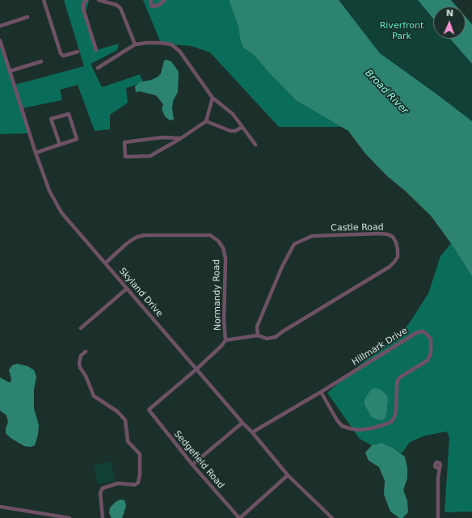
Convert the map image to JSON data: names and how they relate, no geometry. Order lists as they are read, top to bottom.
{
  "streets": {
    "street": [
      "Castle Road",
      "Skyland Drive",
      "Normandy Road",
      "Hillmark Drive",
      "Sedgefield Road"
    ]
  },
  "crossings": [
    ["Castle Road", "Normandy Road"],
    ["Skyland Drive", "Normandy Road"],
    ["Skyland Drive", "Hillmark Drive"],
    ["Skyland Drive", "Sedgefield Road"]
  ],
  "water": ["Broad River"],
  "parks": ["Riverfront Park"],
  "north": "top"
}
